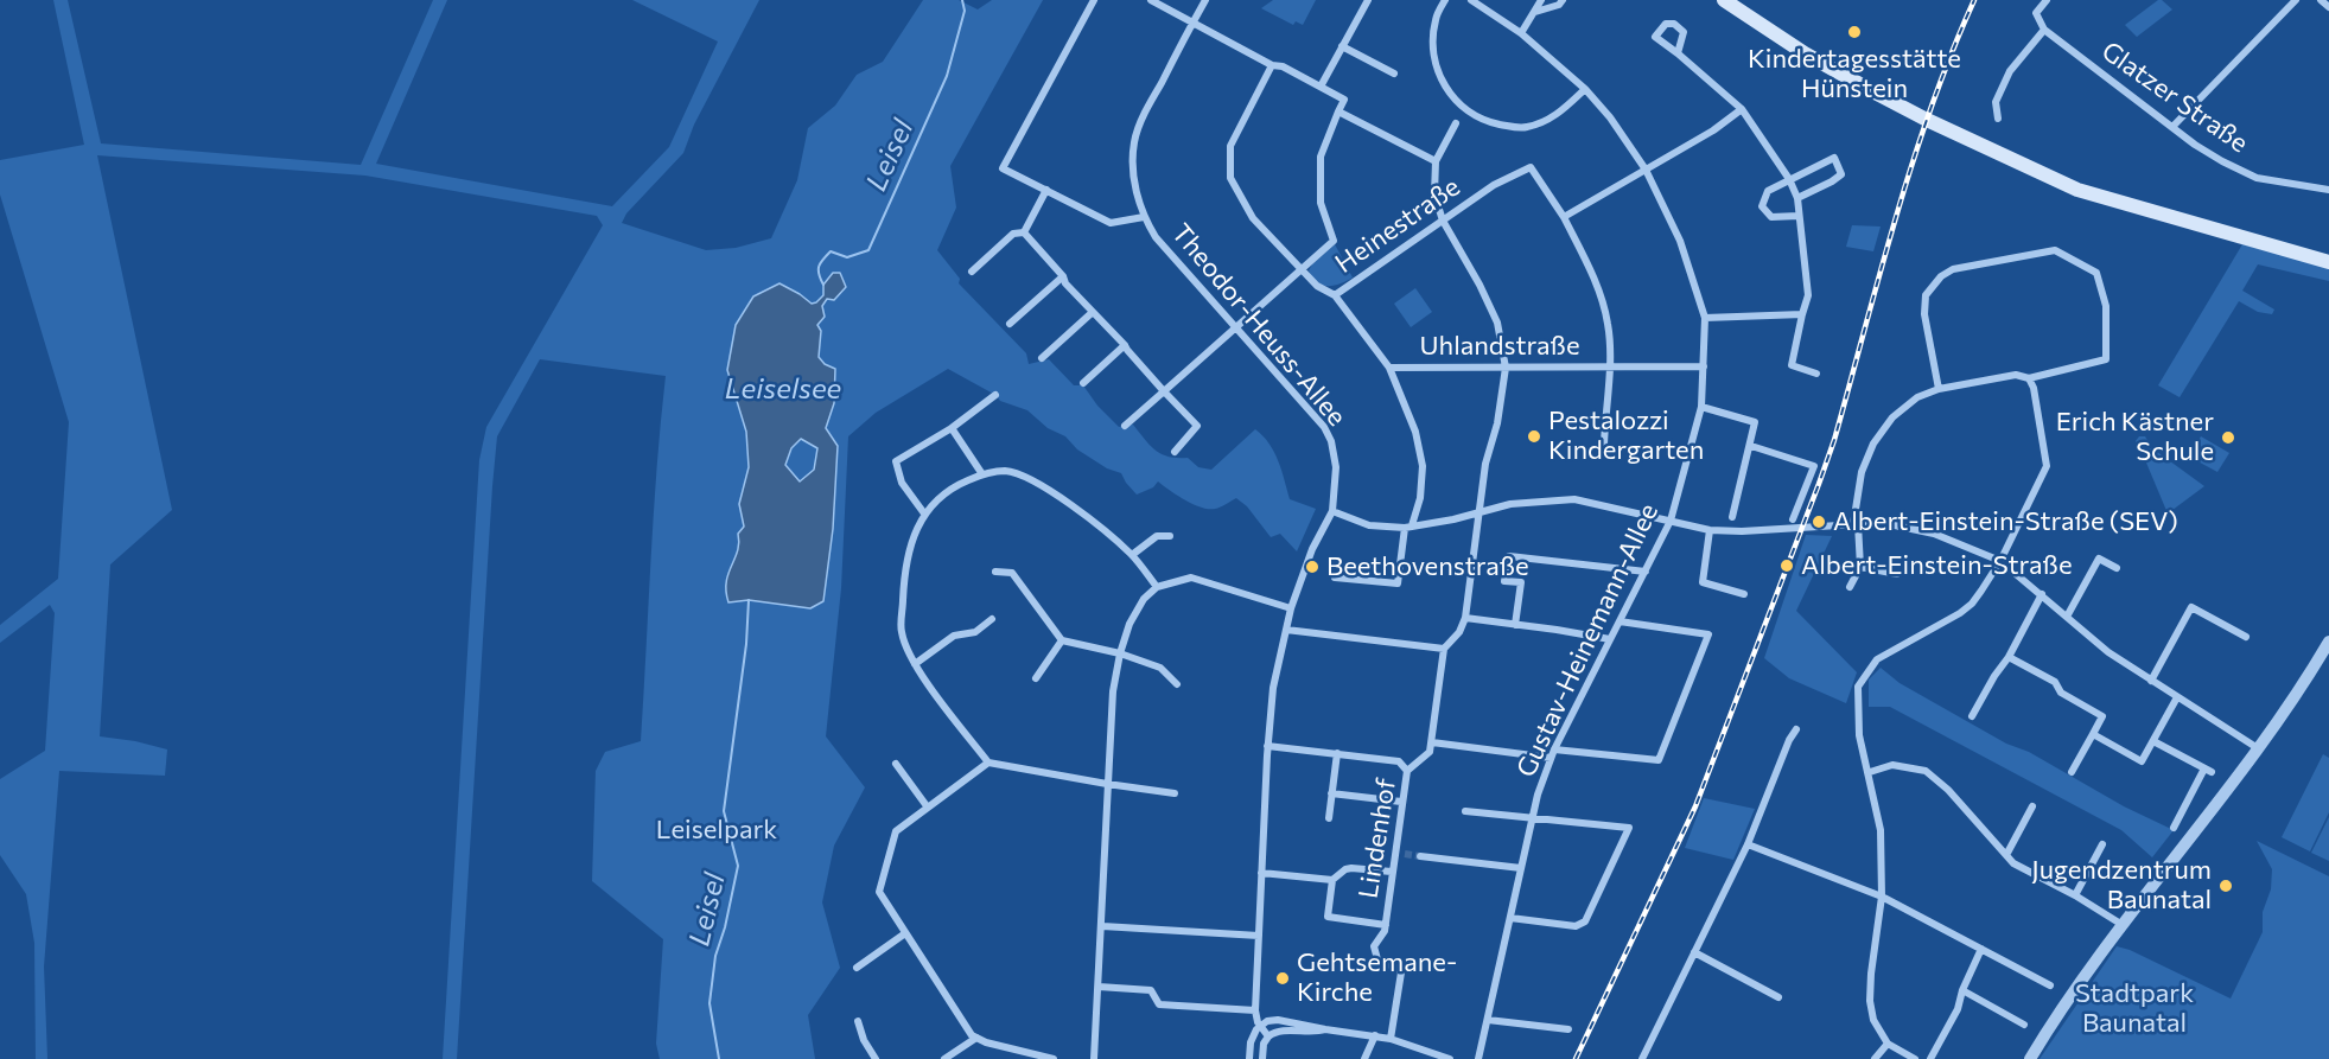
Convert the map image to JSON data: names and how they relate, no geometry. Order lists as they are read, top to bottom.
{
  "streets": {
    "street": [
      "Glatzer Straße",
      "Heinestraße",
      "Theodor-Heuss-Allee",
      "Uhlandstraße",
      "Gustav-Heinemann-Allee",
      "Lindenhof"
    ]
  },
  "crossings": [
    ["Heinestraße", "Uhlandstraße"],
    ["Uhlandstraße", "Gustav-Heinemann-Allee"]
  ],
  "water": ["Leisel", "Leiselsee"],
  "parks": ["Leiselpark", "Stadtpark Baunatal"],
  "places": [
    "Kindertagesstätte Hünstein",
    "Pestalozzi Kindergarten",
    "Erich Kästner Schule",
    "Albert-Einstein-Straße (SEV)",
    "Albert-Einstein-Straße",
    "Beethovenstraße",
    "Jugendzentrum Baunatal",
    "Gehtsemane- Kirche"
  ]
}
